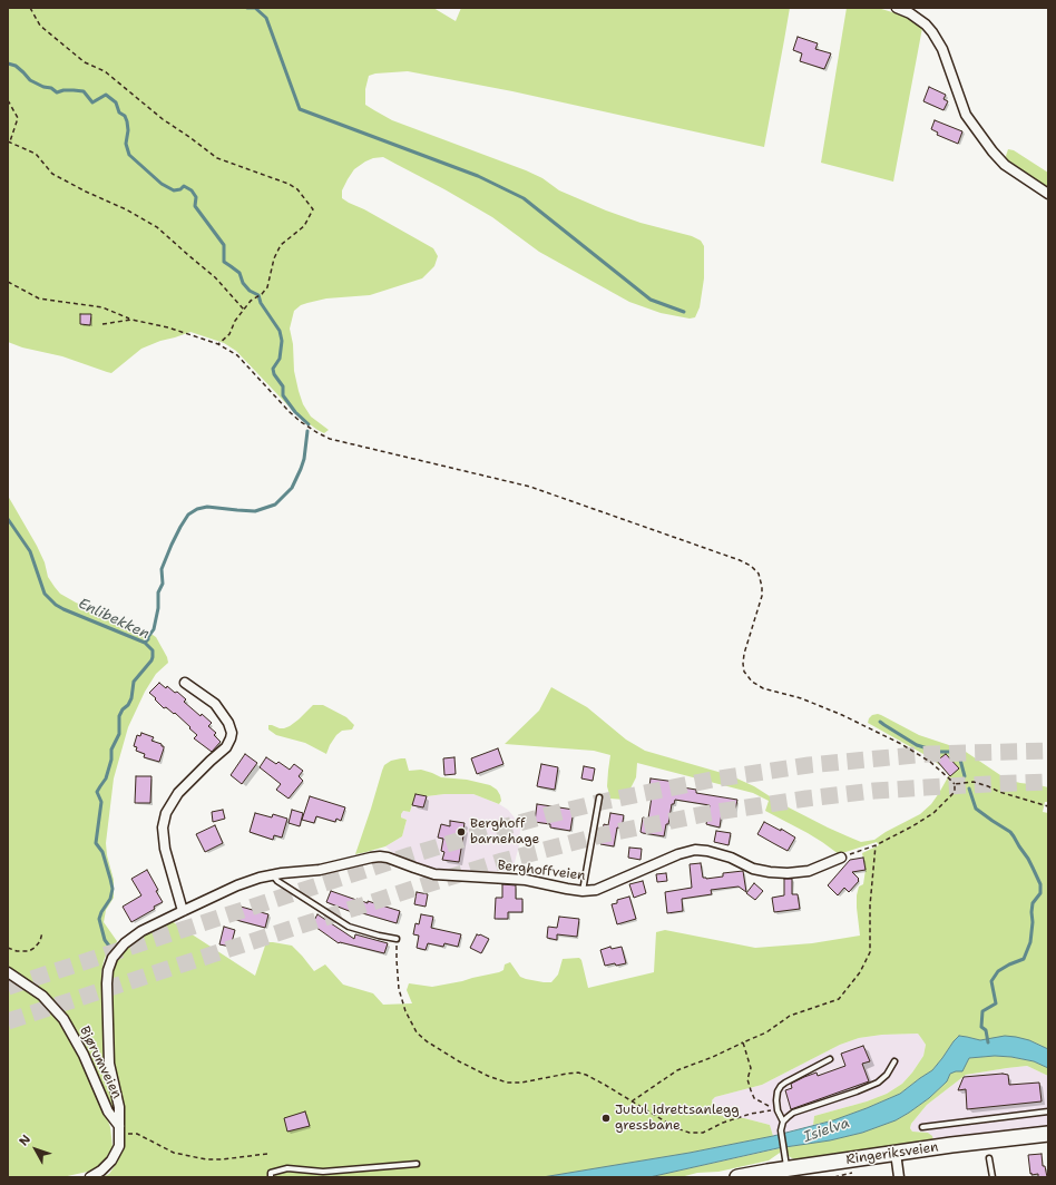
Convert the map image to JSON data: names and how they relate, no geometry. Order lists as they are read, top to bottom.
{
  "streets": {
    "main road": ["Ringeriksveien"],
    "street": ["Berghoffveien", "Bjørumveien"]
  },
  "crossings": [
    ["Berghoffveien", "Bjørumveien"]
  ],
  "water": ["Enlibekken", "Isielva"],
  "places": ["Berghoff barnehage", "Jutul idrettsanlegg gressbane"],
  "north": "top left"
}
